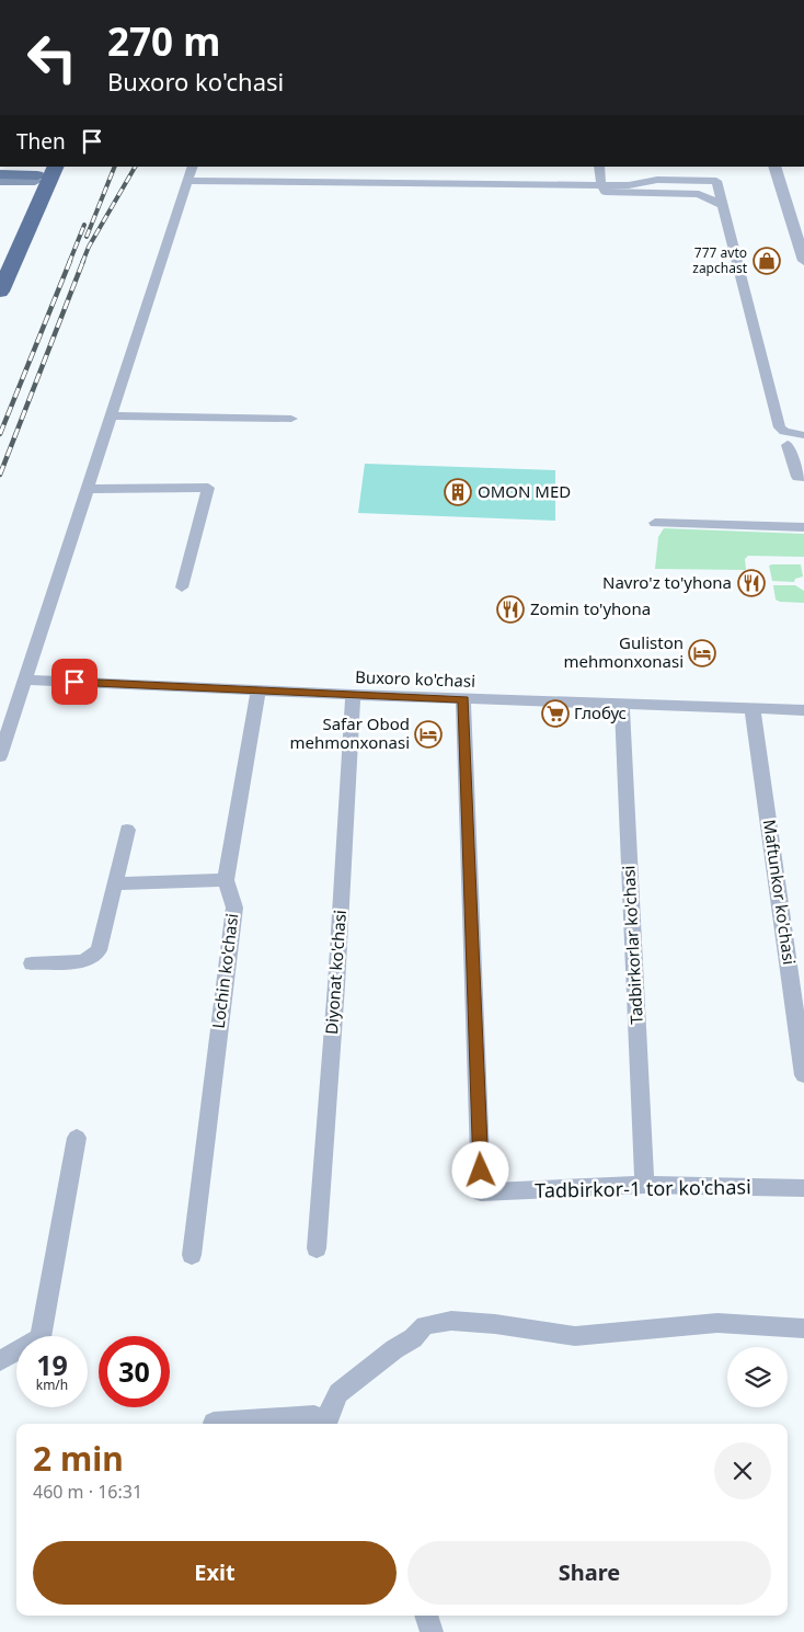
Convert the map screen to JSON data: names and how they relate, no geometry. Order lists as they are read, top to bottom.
{
  "streets": {
    "street": [
      "Buxoro ko'chasi",
      "Maftunkor ko'chasi",
      "Tadbirkorlar ko'chasi",
      "Lochin ko'chasi",
      "Diyonat ko'chasi",
      "Tadbirkor-1 tor ko'chasi"
    ]
  },
  "crossings": [
    ["Buxoro ko'chasi", "Maftunkor ko'chasi"],
    ["Buxoro ko'chasi", "Tadbirkorlar ko'chasi"],
    ["Buxoro ko'chasi", "Lochin ko'chasi"],
    ["Buxoro ko'chasi", "Diyonat ko'chasi"],
    ["Buxoro ko'chasi", "Tadbirkor-1 tor ko'chasi"],
    ["Tadbirkorlar ko'chasi", "Tadbirkor-1 tor ko'chasi"]
  ],
  "places": {
    "shop": ["777 avto zapchast"],
    "building": ["OMON MED"],
    "restaurant": ["Navro'z to'yhona", "Zomin to'yhona"],
    "hotel": ["Guliston mehmonxonasi", "Safar Obod mehmonxonasi"],
    "supermarket": ["Глобус"]
  },
  "page": {
    "turn": ["270 m", "Buxoro ko'chasi"],
    "then": "Then",
    "speed": "19 km/h",
    "limit": "30",
    "heading": ["2 min", "460 m · 16:31"],
    "buttons": ["Exit", "Share"]
  }
}
